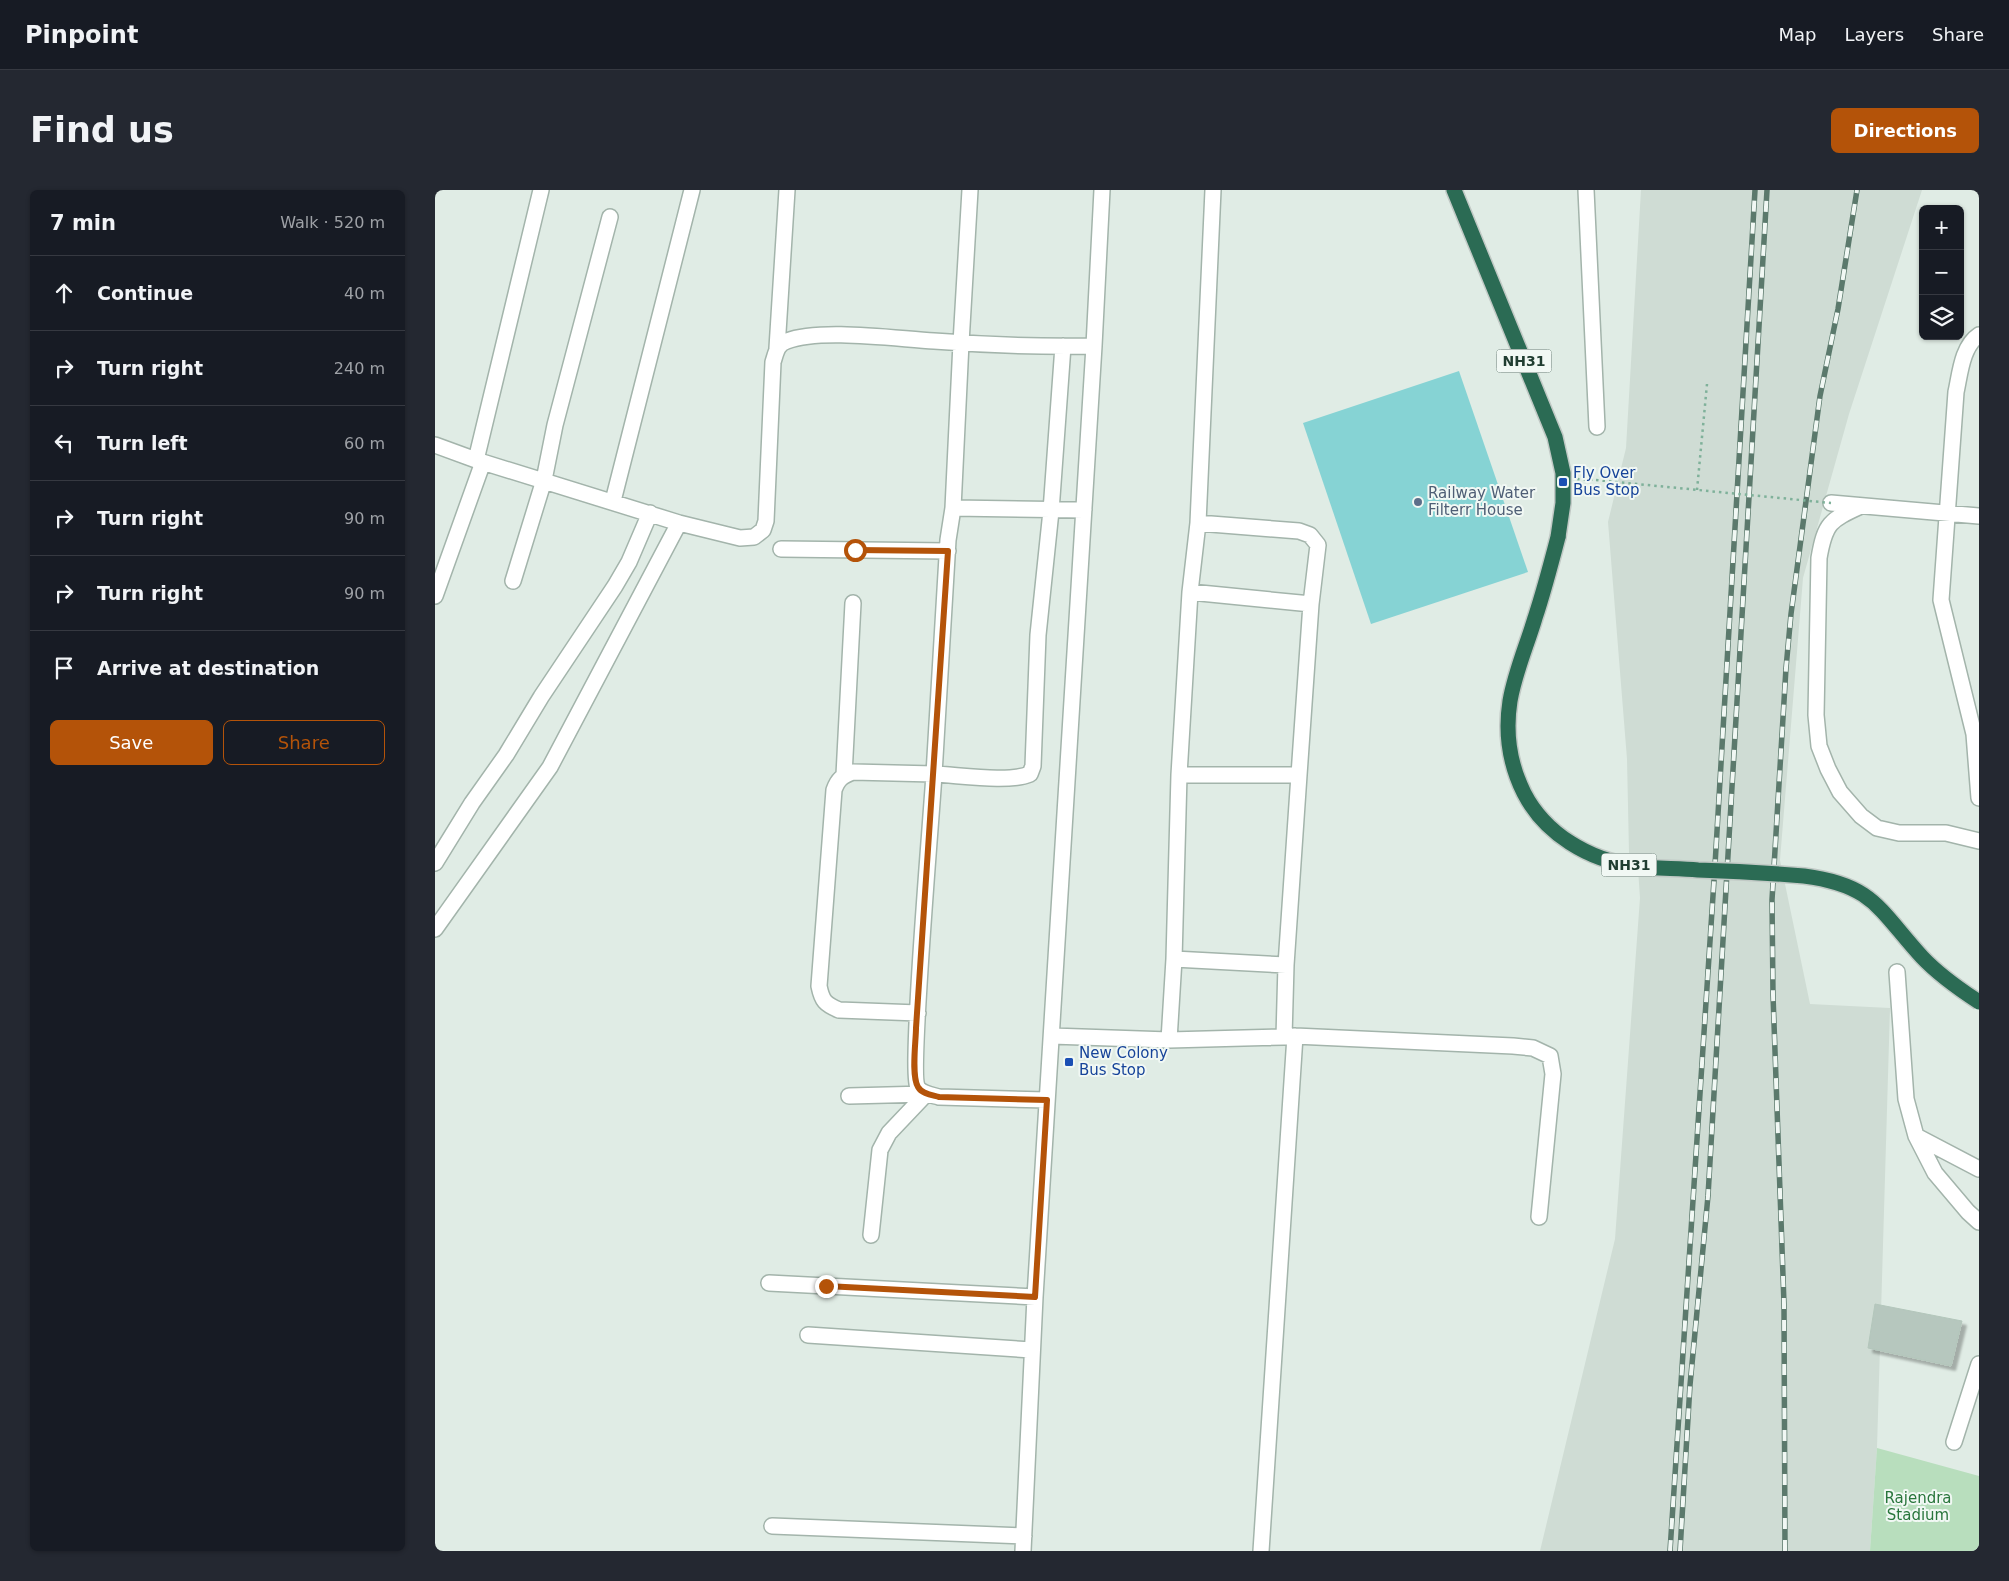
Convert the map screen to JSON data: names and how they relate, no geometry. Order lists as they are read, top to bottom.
{
  "streets": {
    "highway": ["NH31"]
  },
  "parks": ["Rajendra Stadium"],
  "places": {
    "transit": ["Fly Over Bus Stop", "New Colony Bus Stop"],
    "other": ["Railway Water Filterr House"]
  },
  "page": {
    "header": "Pinpoint",
    "nav": ["Map", "Layers", "Share"],
    "buttons": [
      "Directions",
      ["Save", "Share"]
    ],
    "title": "Find us",
    "heading": ["7 min", "Walk · 520 m"],
    "map_buttons": ["+", "−"],
    "list": [
      ["Continue", "40 m"],
      ["Turn right", "240 m"],
      ["Turn left", "60 m"],
      ["Turn right", "90 m"],
      ["Turn right", "90 m"],
      "Arrive at destination"
    ]
  }
}
